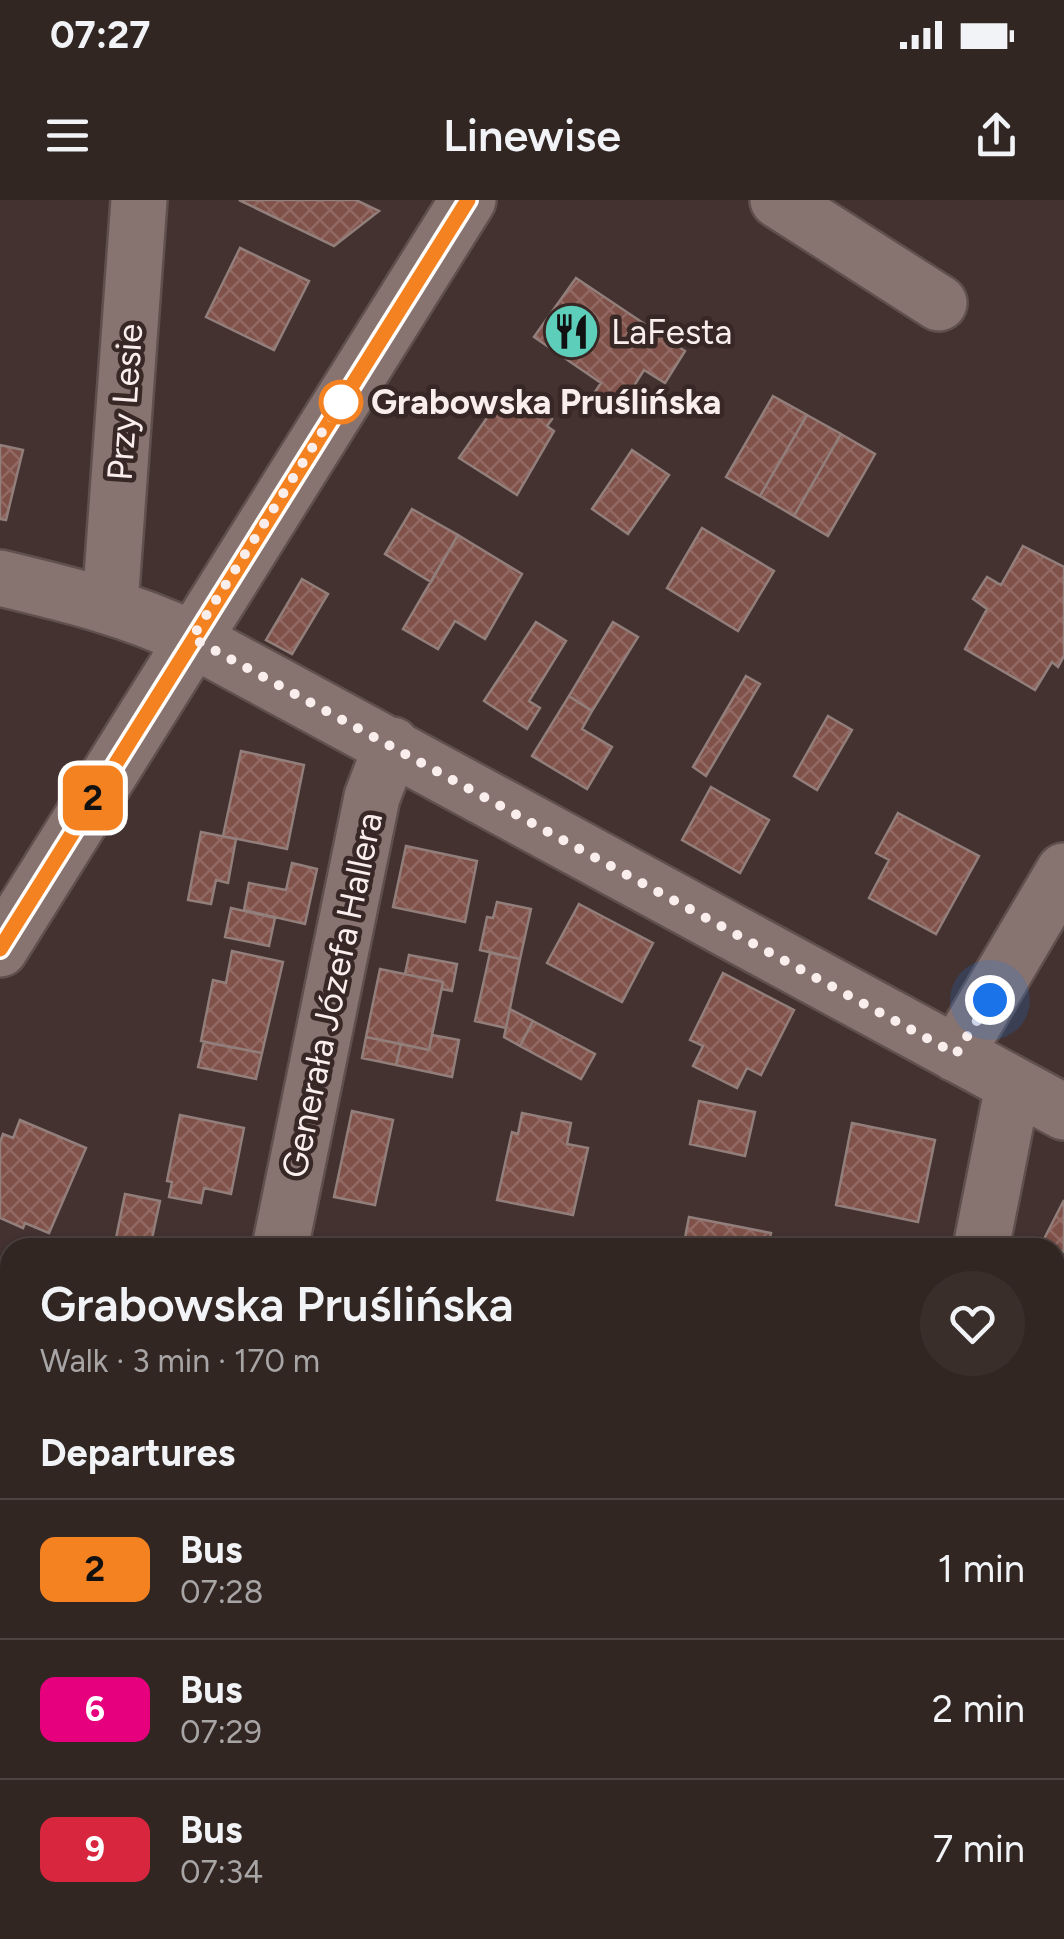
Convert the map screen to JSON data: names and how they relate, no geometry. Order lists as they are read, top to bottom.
{
  "streets": {
    "street": ["Przy Lesie", "Generała Józefa Hallera"]
  },
  "places": {
    "restaurant": ["LaFesta"],
    "other": ["Grabowska Pruślińska"]
  },
  "lines": ["bus line 2"],
  "page": {
    "status": "07:27",
    "header": "Linewise",
    "on_map": "2",
    "heading": [
      ["Grabowska Pruślińska", "Walk · 3 min · 170 m"],
      "Departures"
    ],
    "list": [
      {
        "mark": "2",
        "name": "Bus",
        "note": "07:28",
        "value": "1 min"
      },
      {
        "mark": "6",
        "name": "Bus",
        "note": "07:29",
        "value": "2 min"
      },
      {
        "mark": "9",
        "name": "Bus",
        "note": "07:34",
        "value": "7 min"
      }
    ]
  }
}
